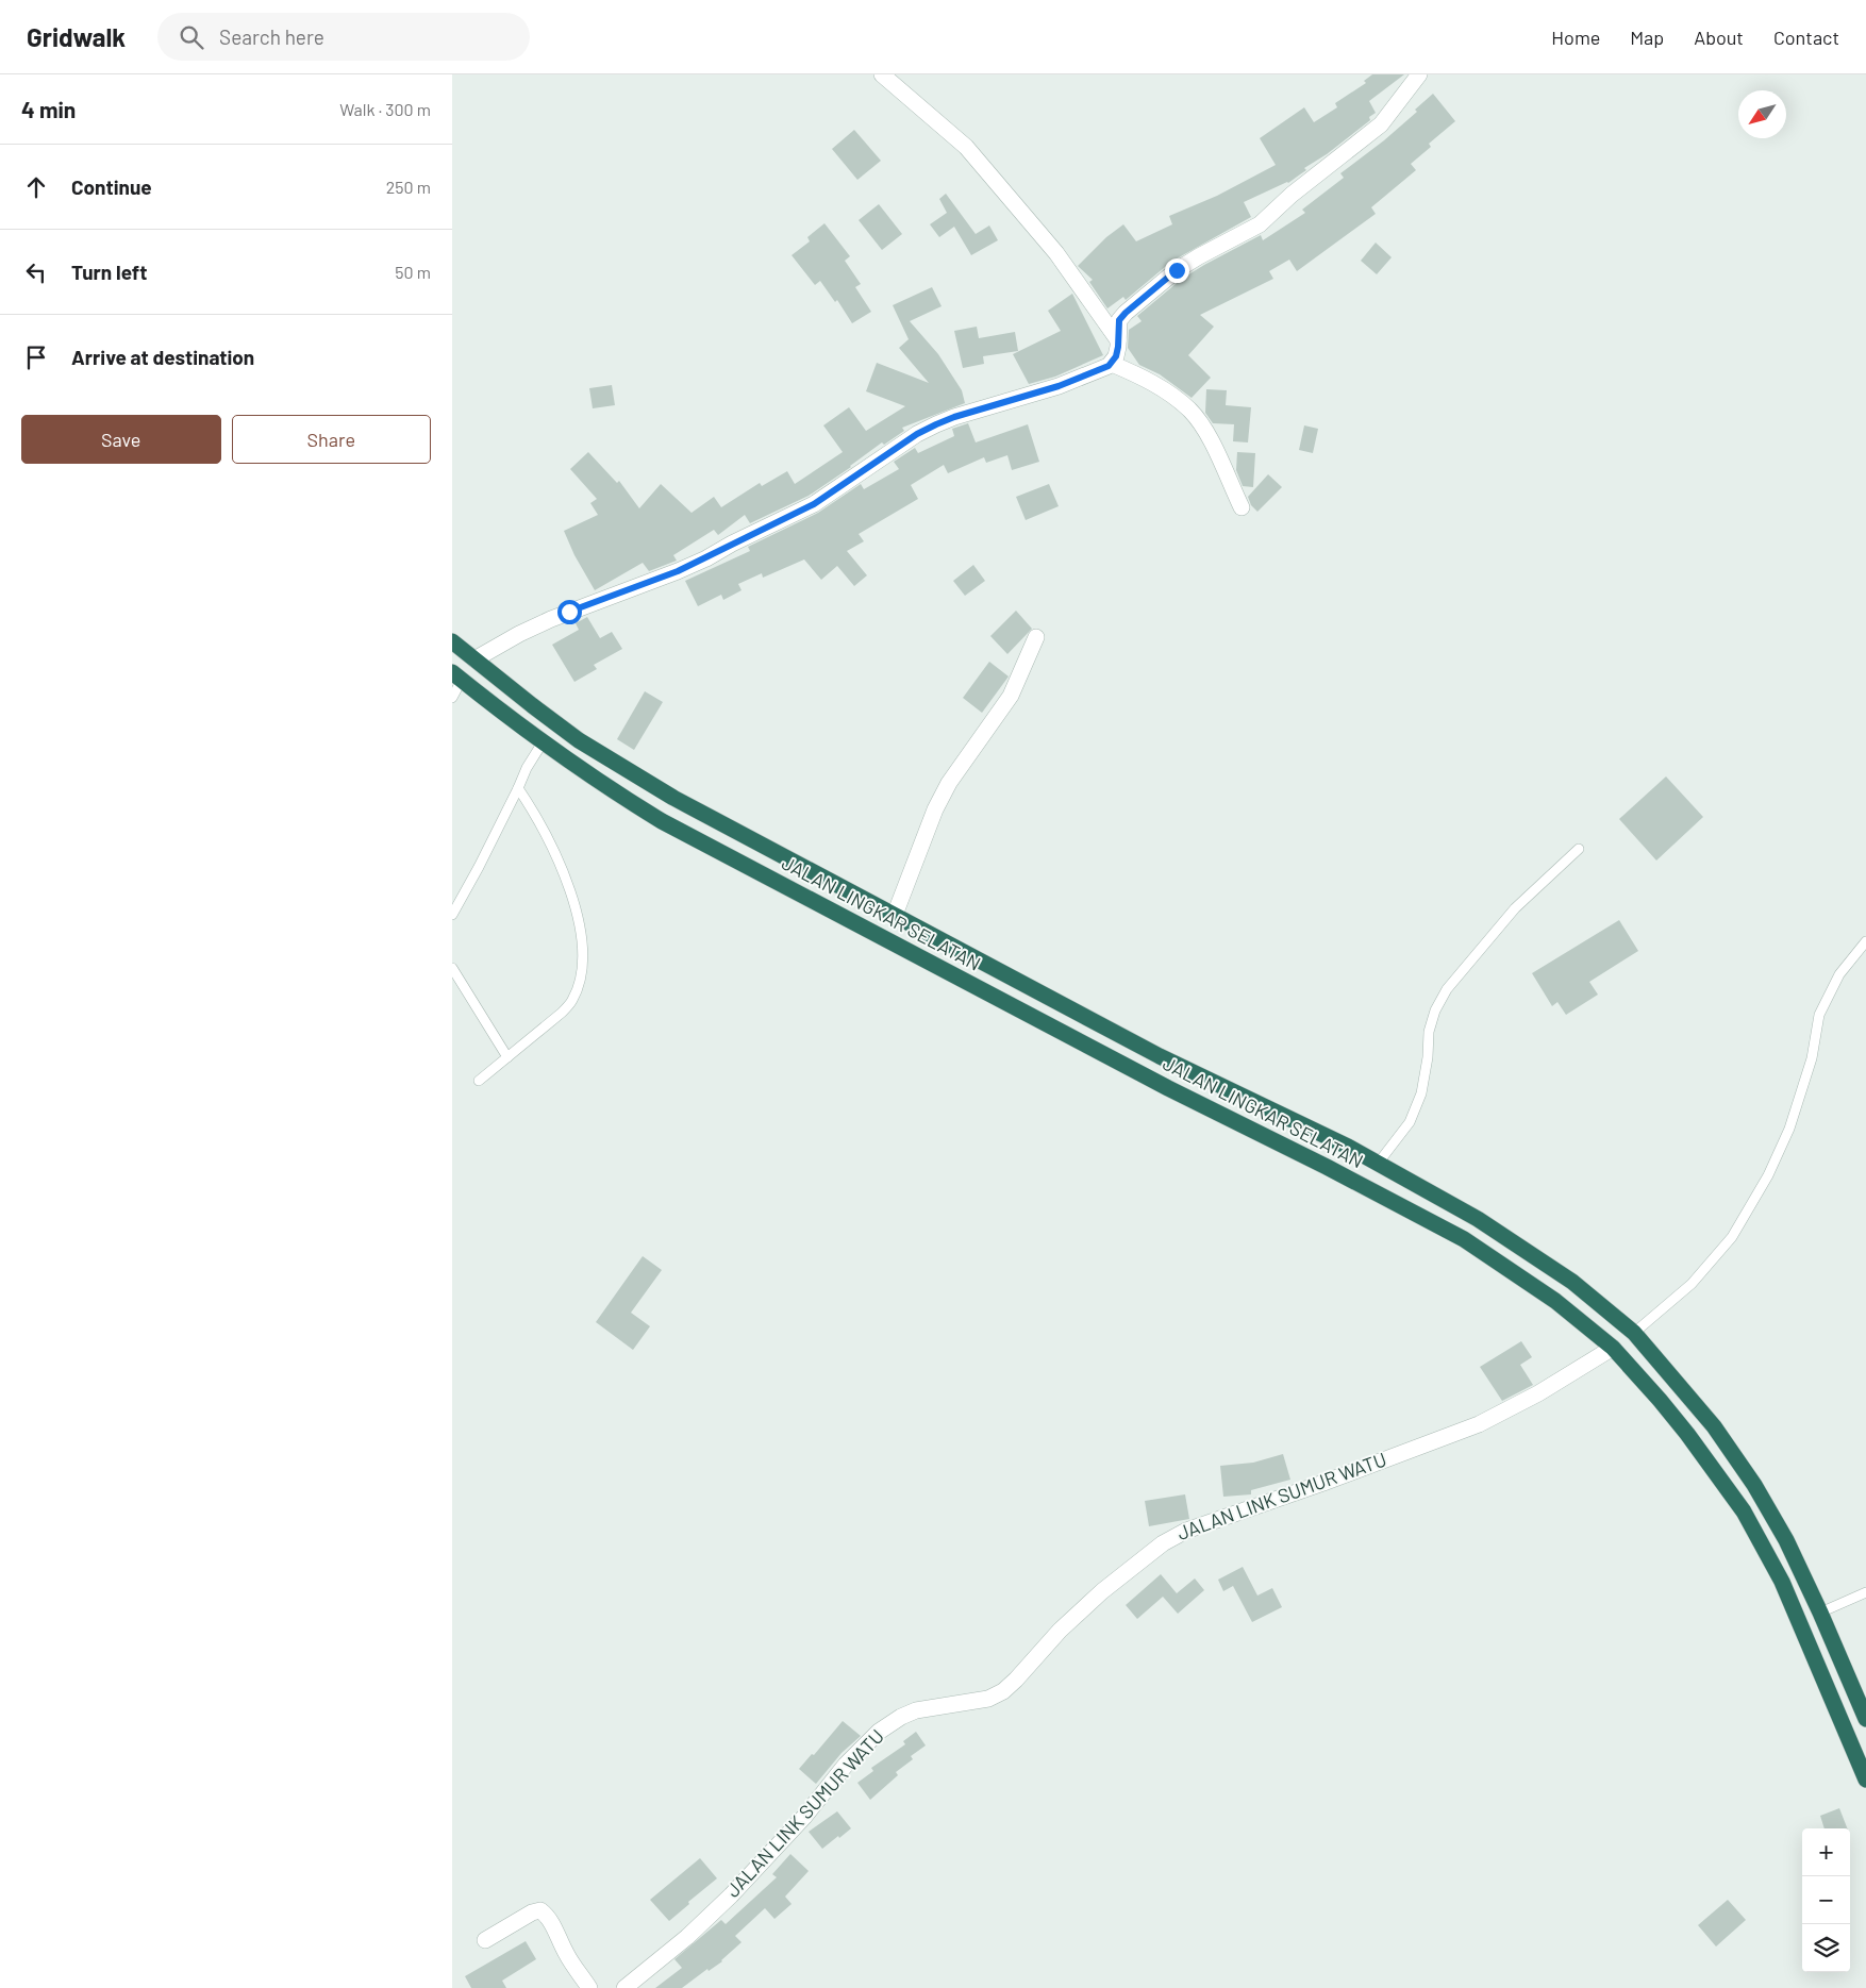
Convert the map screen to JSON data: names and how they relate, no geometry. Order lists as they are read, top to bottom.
{
  "streets": {
    "highway": ["JALAN LINGKAR SELATAN"],
    "street": ["JALAN LINK SUMUR WATU"]
  },
  "crossings": [
    ["JALAN LINGKAR SELATAN", "JALAN LINK SUMUR WATU"]
  ],
  "north": "bottom left",
  "page": {
    "header": "Gridwalk",
    "search": "Search here",
    "nav": [
      "Home",
      "Map",
      "About",
      "Contact"
    ],
    "heading": ["4 min", "Walk · 300 m"],
    "list": [
      ["Continue", "250 m"],
      ["Turn left", "50 m"],
      "Arrive at destination"
    ],
    "buttons": ["Save", "Share"],
    "map_buttons": ["+", "−"]
  }
}
